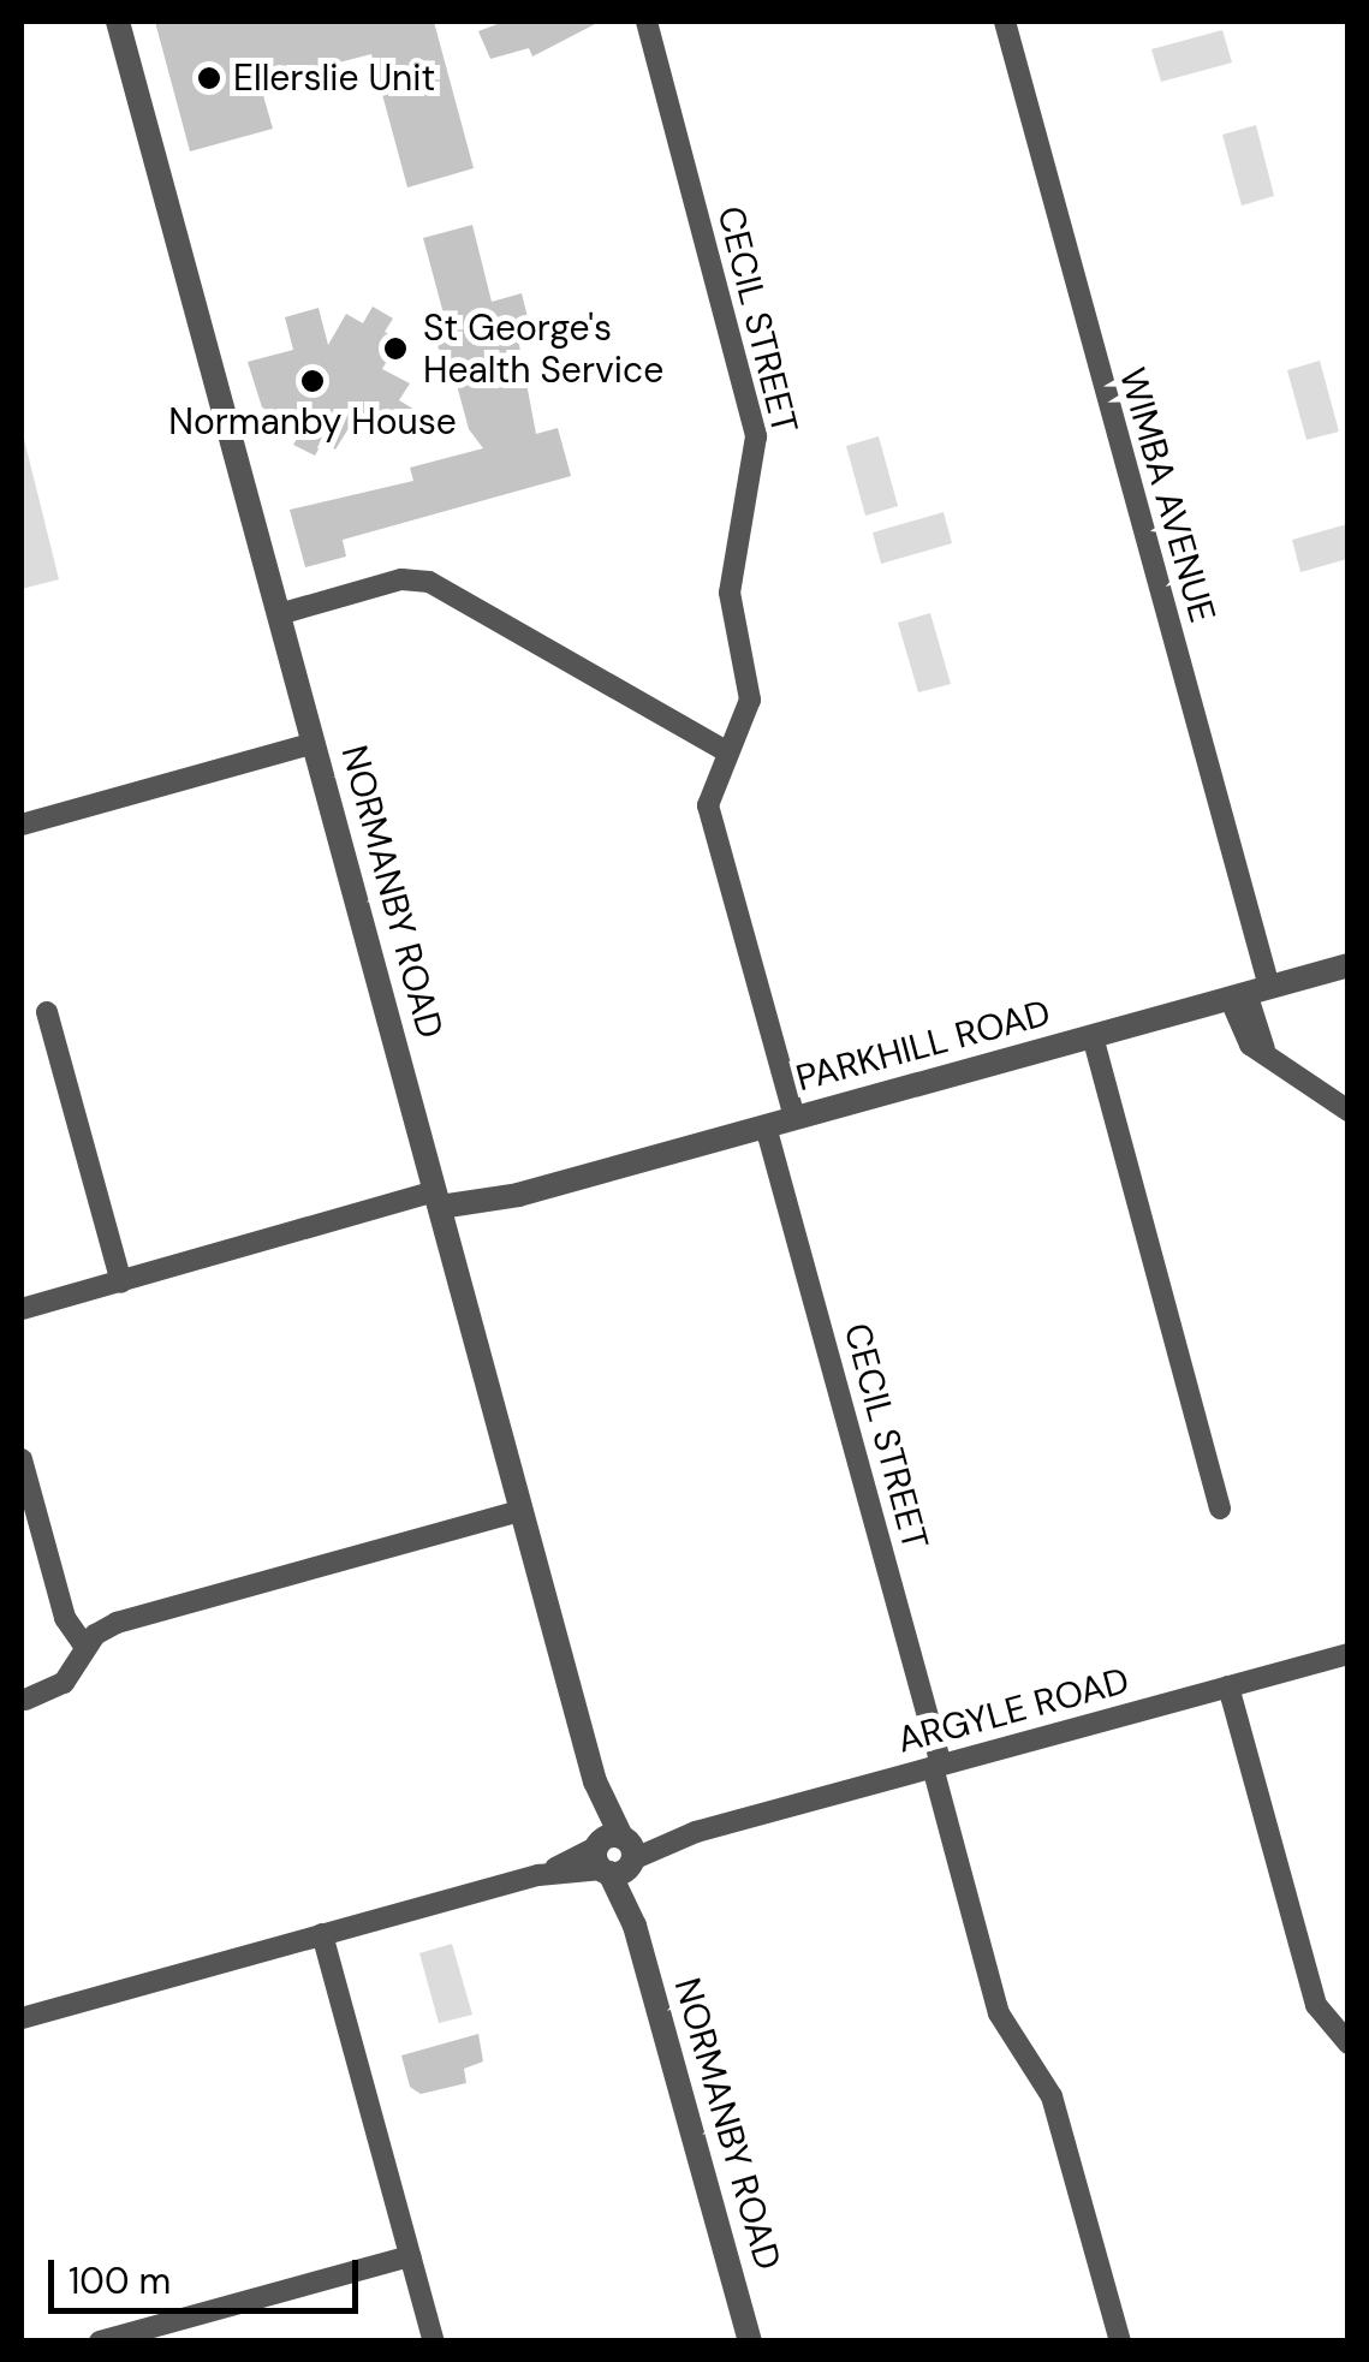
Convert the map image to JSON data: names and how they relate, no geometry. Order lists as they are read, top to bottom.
{
  "streets": {
    "street": [
      "CECIL STREET",
      "WIMBA AVENUE",
      "NORMANBY ROAD",
      "PARKHILL ROAD",
      "ARGYLE ROAD"
    ]
  },
  "crossings": [
    ["CECIL STREET", "PARKHILL ROAD"],
    ["CECIL STREET", "ARGYLE ROAD"],
    ["WIMBA AVENUE", "PARKHILL ROAD"],
    ["NORMANBY ROAD", "PARKHILL ROAD"],
    ["NORMANBY ROAD", "ARGYLE ROAD"]
  ],
  "places": ["Ellerslie Unit", "St George's Health Service", "Normanby House"],
  "scale_bar": "100 m"
}
